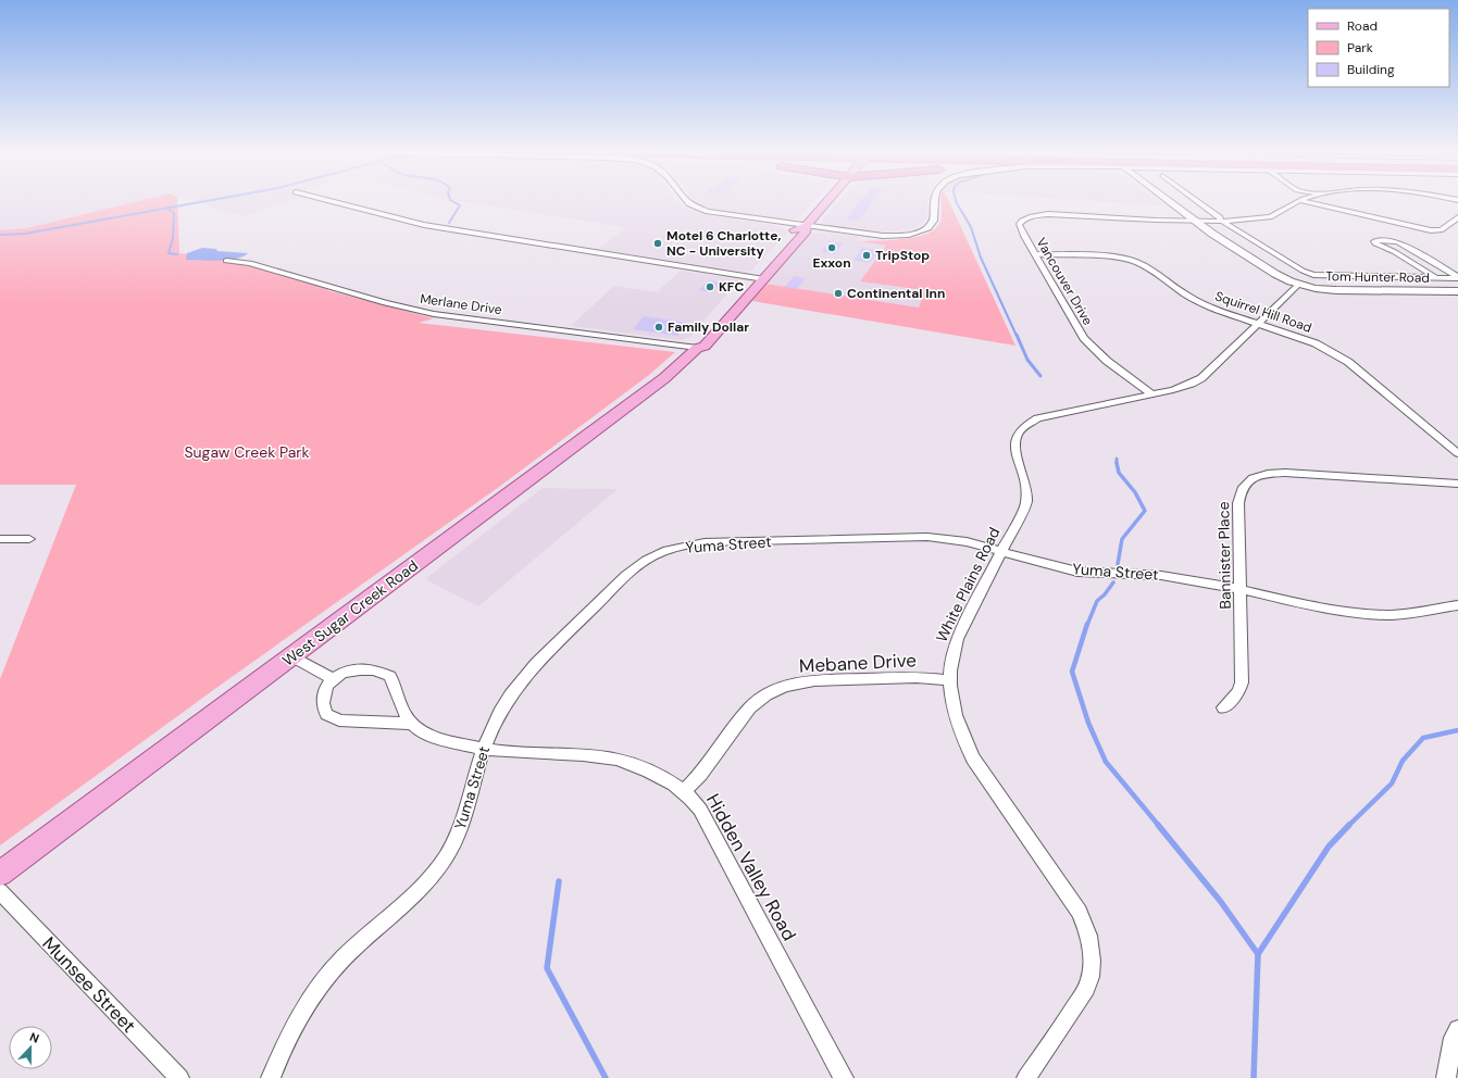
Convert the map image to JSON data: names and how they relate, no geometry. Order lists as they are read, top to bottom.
{
  "streets": {
    "main road": ["West Sugar Creek Road"],
    "street": [
      "Tom Hunter Road",
      "Vancouver Drive",
      "Merlane Drive",
      "Squirrel Hill Road",
      "Yuma Street",
      "Bannister Place",
      "White Plains Road",
      "Mebane Drive",
      "Hidden Valley Road",
      "Munsee Street"
    ]
  },
  "crossings": [
    ["Tom Hunter Road", "Vancouver Drive"],
    ["Tom Hunter Road", "White Plains Road"],
    ["Vancouver Drive", "Squirrel Hill Road"],
    ["Vancouver Drive", "White Plains Road"],
    ["Merlane Drive", "West Sugar Creek Road"],
    ["Squirrel Hill Road", "White Plains Road"],
    ["Yuma Street", "Bannister Place"],
    ["Yuma Street", "White Plains Road"],
    ["Yuma Street", "Hidden Valley Road"],
    ["White Plains Road", "Mebane Drive"],
    ["Mebane Drive", "Hidden Valley Road"]
  ],
  "parks": ["Sugaw Creek Park"],
  "places": [
    "Motel 6 Charlotte, NC - University",
    "Exxon",
    "TripStop",
    "KFC",
    "Continental Inn",
    "Family Dollar"
  ],
  "legend": ["Road", "Park", "Building"],
  "north": "top"
}
